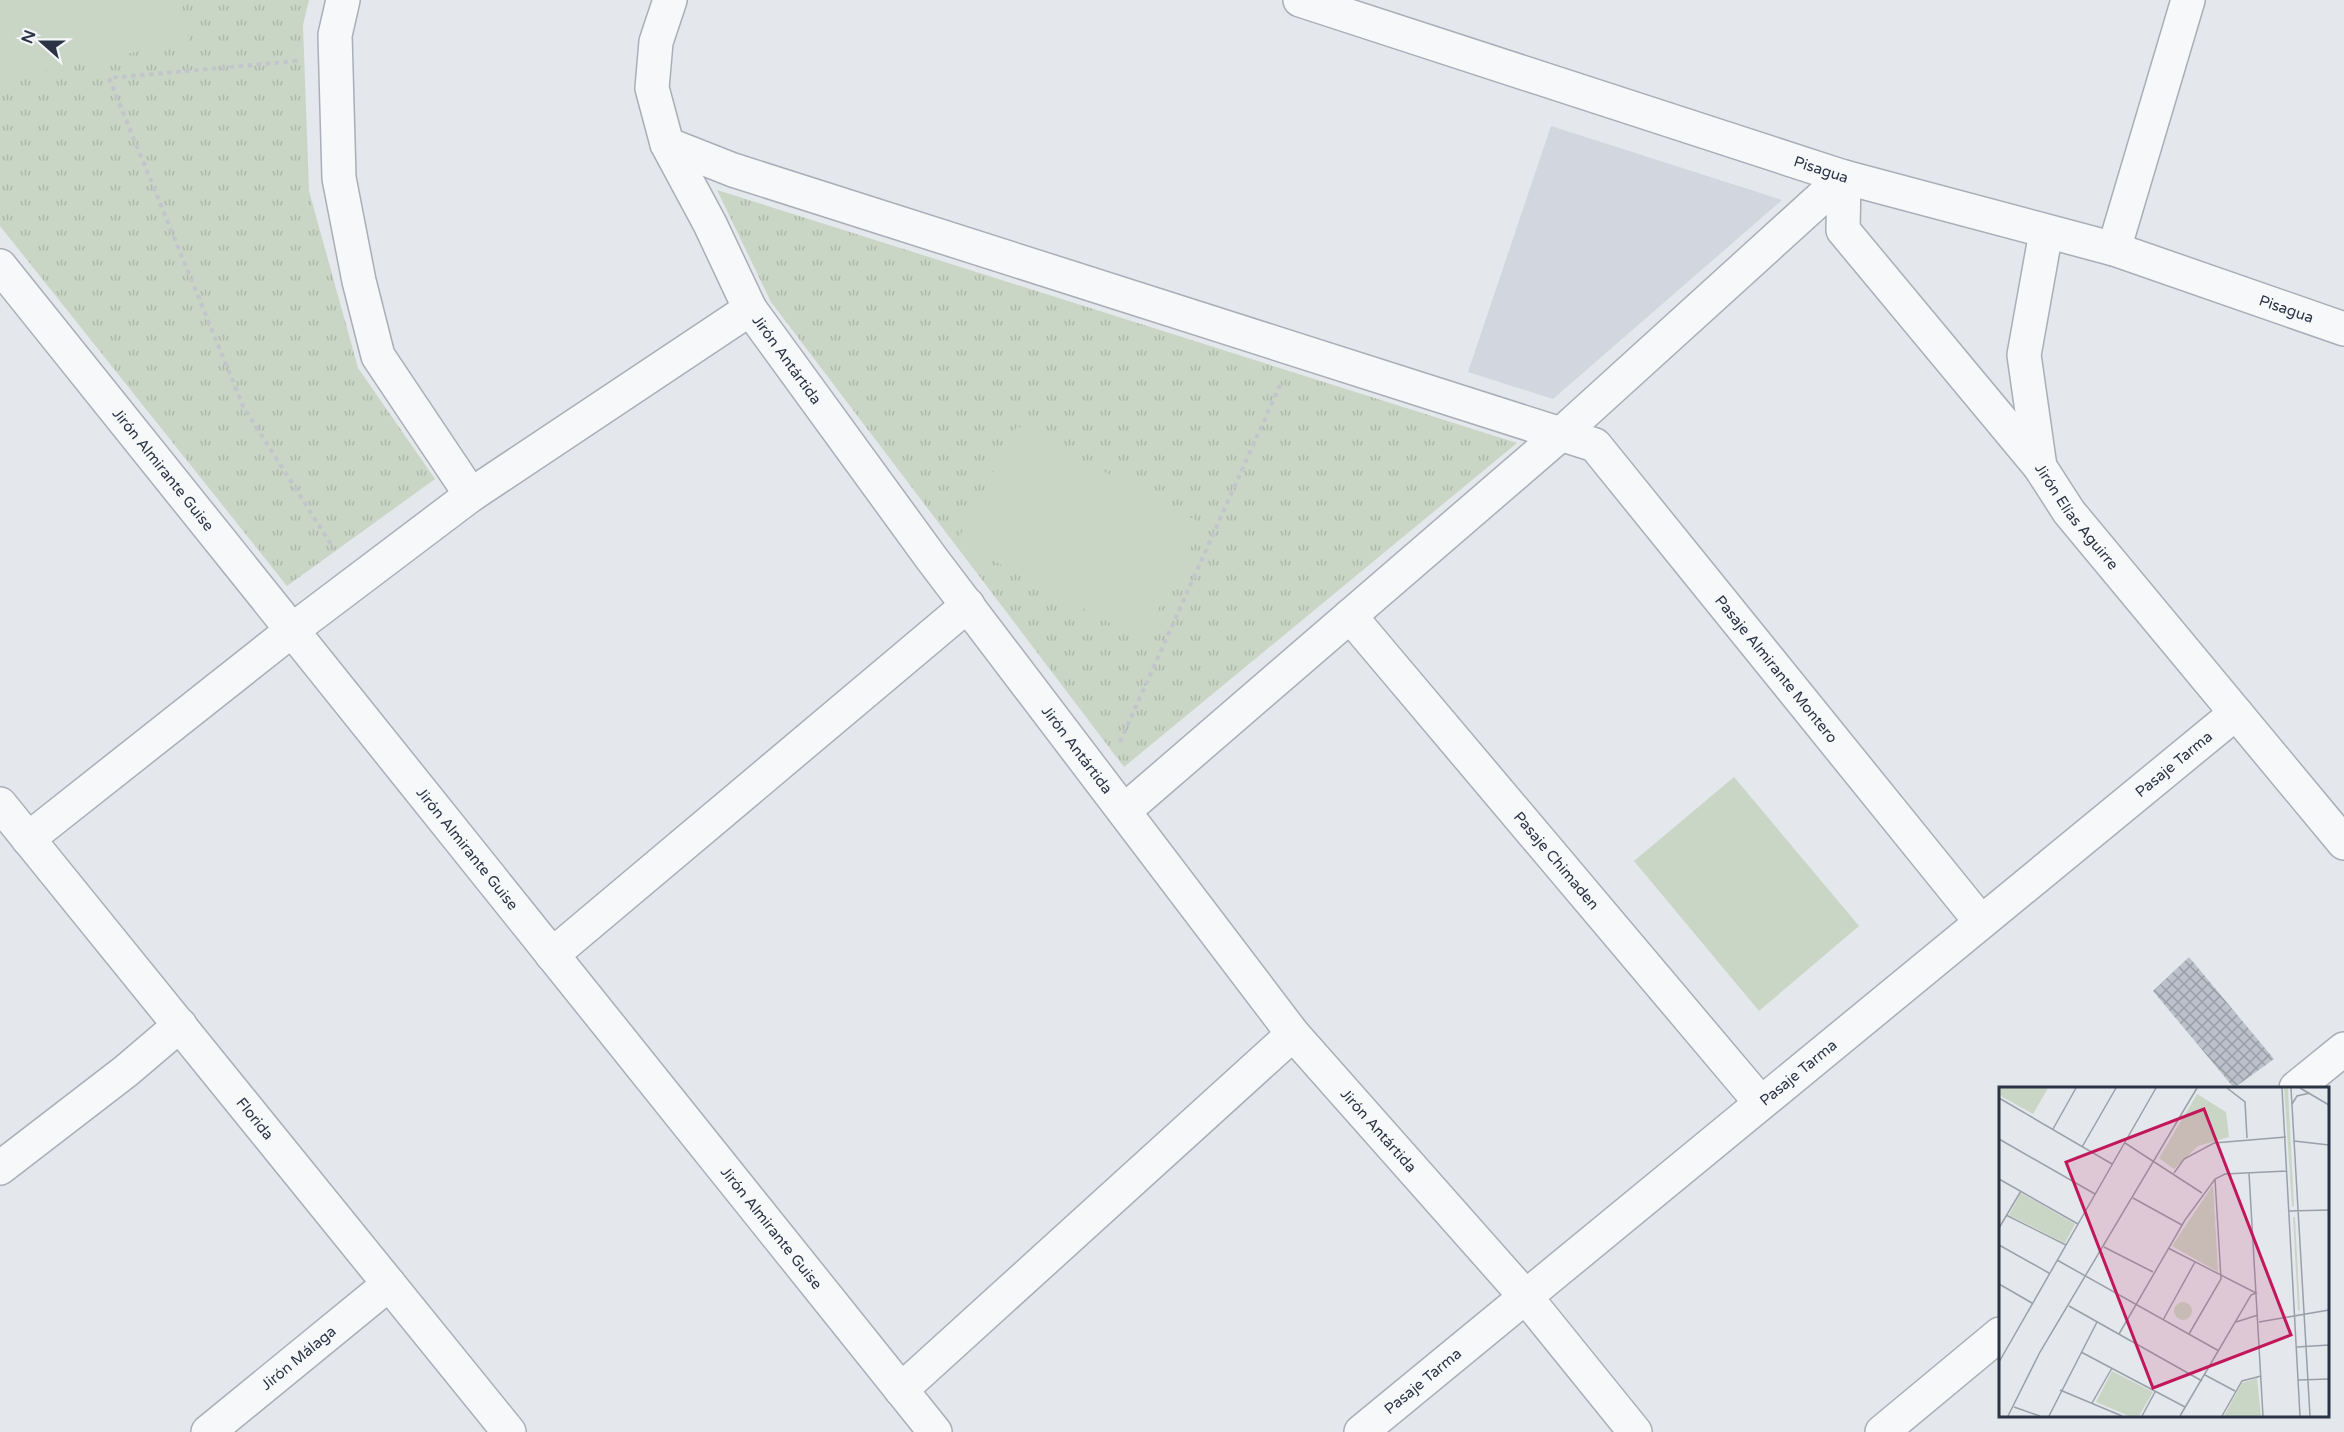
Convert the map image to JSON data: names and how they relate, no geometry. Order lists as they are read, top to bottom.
{
  "streets": {
    "street": [
      "Pisagua",
      "Jirón Antártida",
      "Jirón Almirante Guise",
      "Jirón Elías Aguirre",
      "Pasaje Almirante Montero",
      "Pasaje Tarma",
      "Pasaje Chimaden",
      "Florida",
      "Jirón Málaga"
    ]
  },
  "crossings": [
    ["Pisagua", "Jirón Elías Aguirre"],
    ["Jirón Antártida", "Pasaje Almirante Montero"],
    ["Jirón Antártida", "Pasaje Tarma"],
    ["Jirón Elías Aguirre", "Pasaje Tarma"],
    ["Pasaje Almirante Montero", "Pasaje Tarma"],
    ["Pasaje Tarma", "Pasaje Chimaden"],
    ["Florida", "Jirón Málaga"]
  ],
  "north": "left"
}
